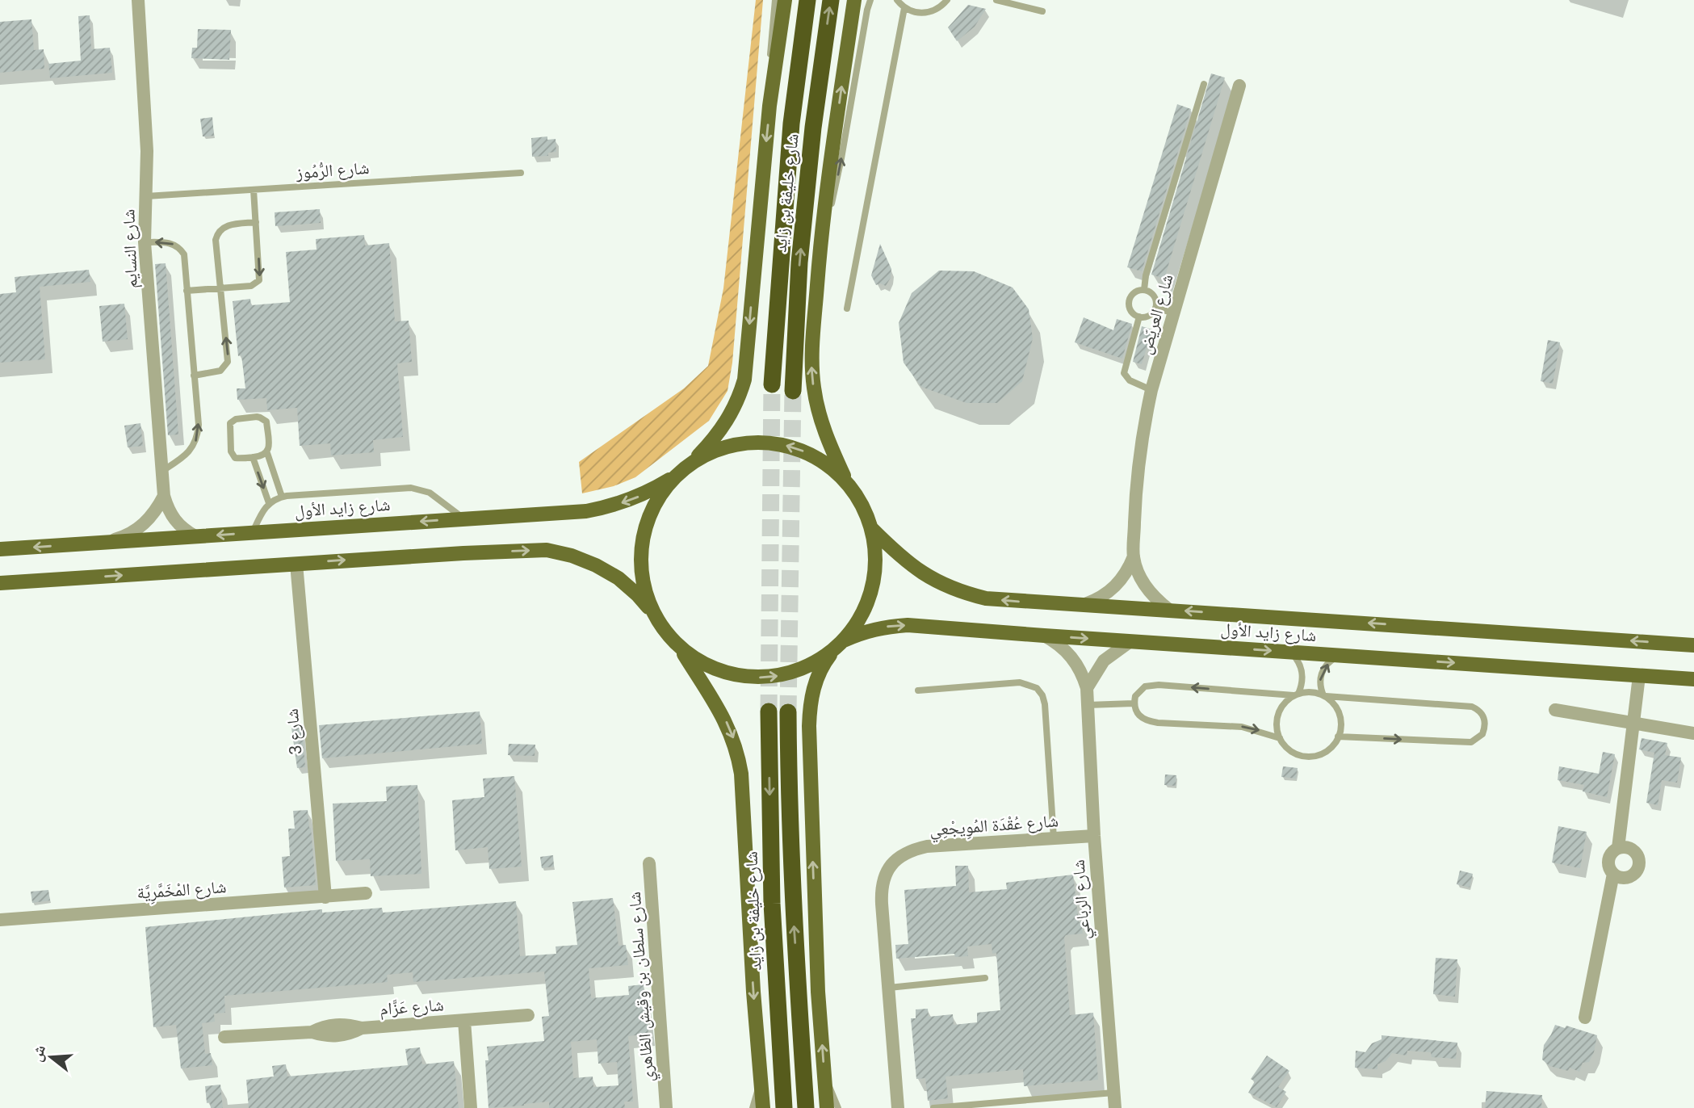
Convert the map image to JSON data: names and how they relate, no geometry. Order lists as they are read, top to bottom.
{
  "streets": {
    "highway": ["شارع خليفة بن زايد"],
    "main road": ["شارع زايد الأول"],
    "street": [
      "شارع النسايم",
      "شارع العريّض",
      "شارع 3",
      "شارع عُقْدَة المُوِيجْعِي",
      "شارع المْخَمَّرِيَّة",
      "شارع الرباعي",
      "شارع سلطان بن وقيش الظاهري",
      "شارع عَزَّام"
    ],
    "lane": ["شارع الرُّمُوز"]
  },
  "crossings": [
    ["شارع الرُّمُوز", "شارع النسايم"],
    ["شارع النسايم", "شارع زايد الأول"],
    ["شارع العريّض", "شارع زايد الأول"],
    ["شارع زايد الأول", "شارع الرباعي"],
    ["شارع 3", "شارع المْخَمَّرِيَّة"],
    ["شارع عُقْدَة المُوِيجْعِي", "شارع الرباعي"]
  ],
  "north": "left"
}
